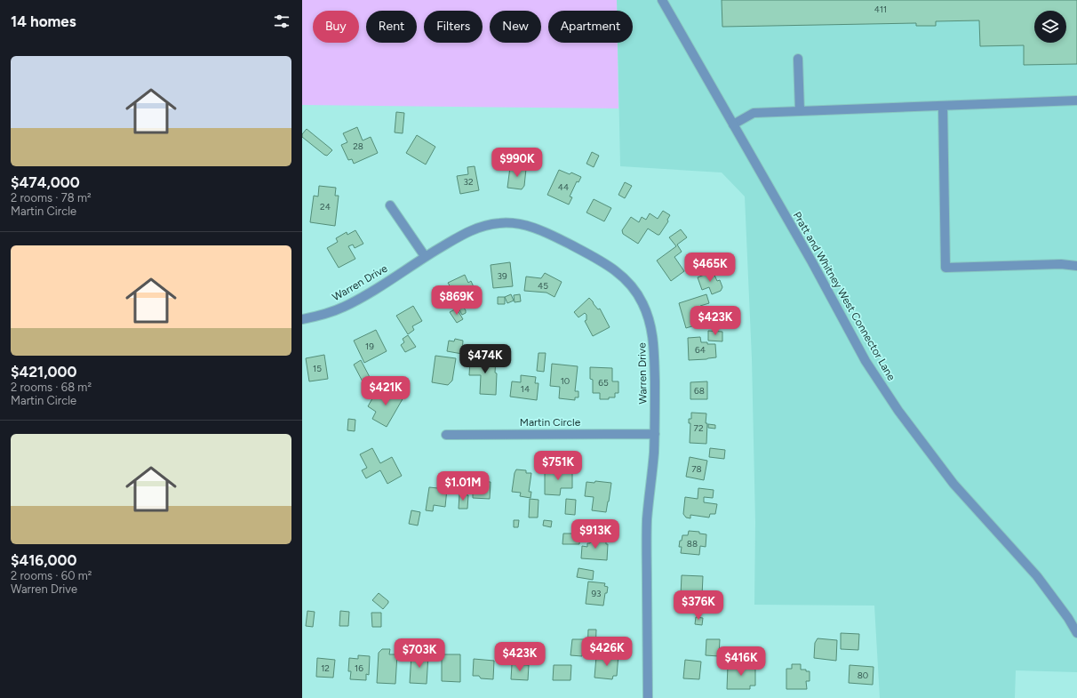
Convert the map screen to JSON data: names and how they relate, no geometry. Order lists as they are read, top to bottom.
{
  "streets": {
    "street": ["Warren Drive", "Pratt and Whitney West Connector Lane", "Martin Circle"]
  },
  "crossings": [
    ["Warren Drive", "Martin Circle"]
  ],
  "house_numbers": [
    "411",
    "28",
    "32",
    "44",
    "24",
    "39",
    "45",
    "19",
    "64",
    "15",
    "10",
    "65",
    "14",
    "68",
    "72",
    "78",
    "88",
    "93",
    "12",
    "16",
    "80"
  ],
  "page": {
    "heading": "14 homes",
    "chip": [
      "Buy",
      "Rent",
      "Filters",
      "New",
      "Apartment"
    ],
    "list": [
      {
        "name": "$474,000",
        "note": "2 rooms · 78 m² · Martin Circle"
      },
      {
        "name": "$421,000",
        "note": "2 rooms · 68 m² · Martin Circle"
      },
      {
        "name": "$416,000",
        "note": "2 rooms · 60 m² · Warren Drive"
      }
    ],
    "price": [
      "$990K",
      "$465K",
      "$869K",
      "$423K",
      "$474K",
      "$421K",
      "$751K",
      "$1.01M",
      "$913K",
      "$376K",
      "$426K",
      "$703K",
      "$423K",
      "$416K"
    ]
  }
}
